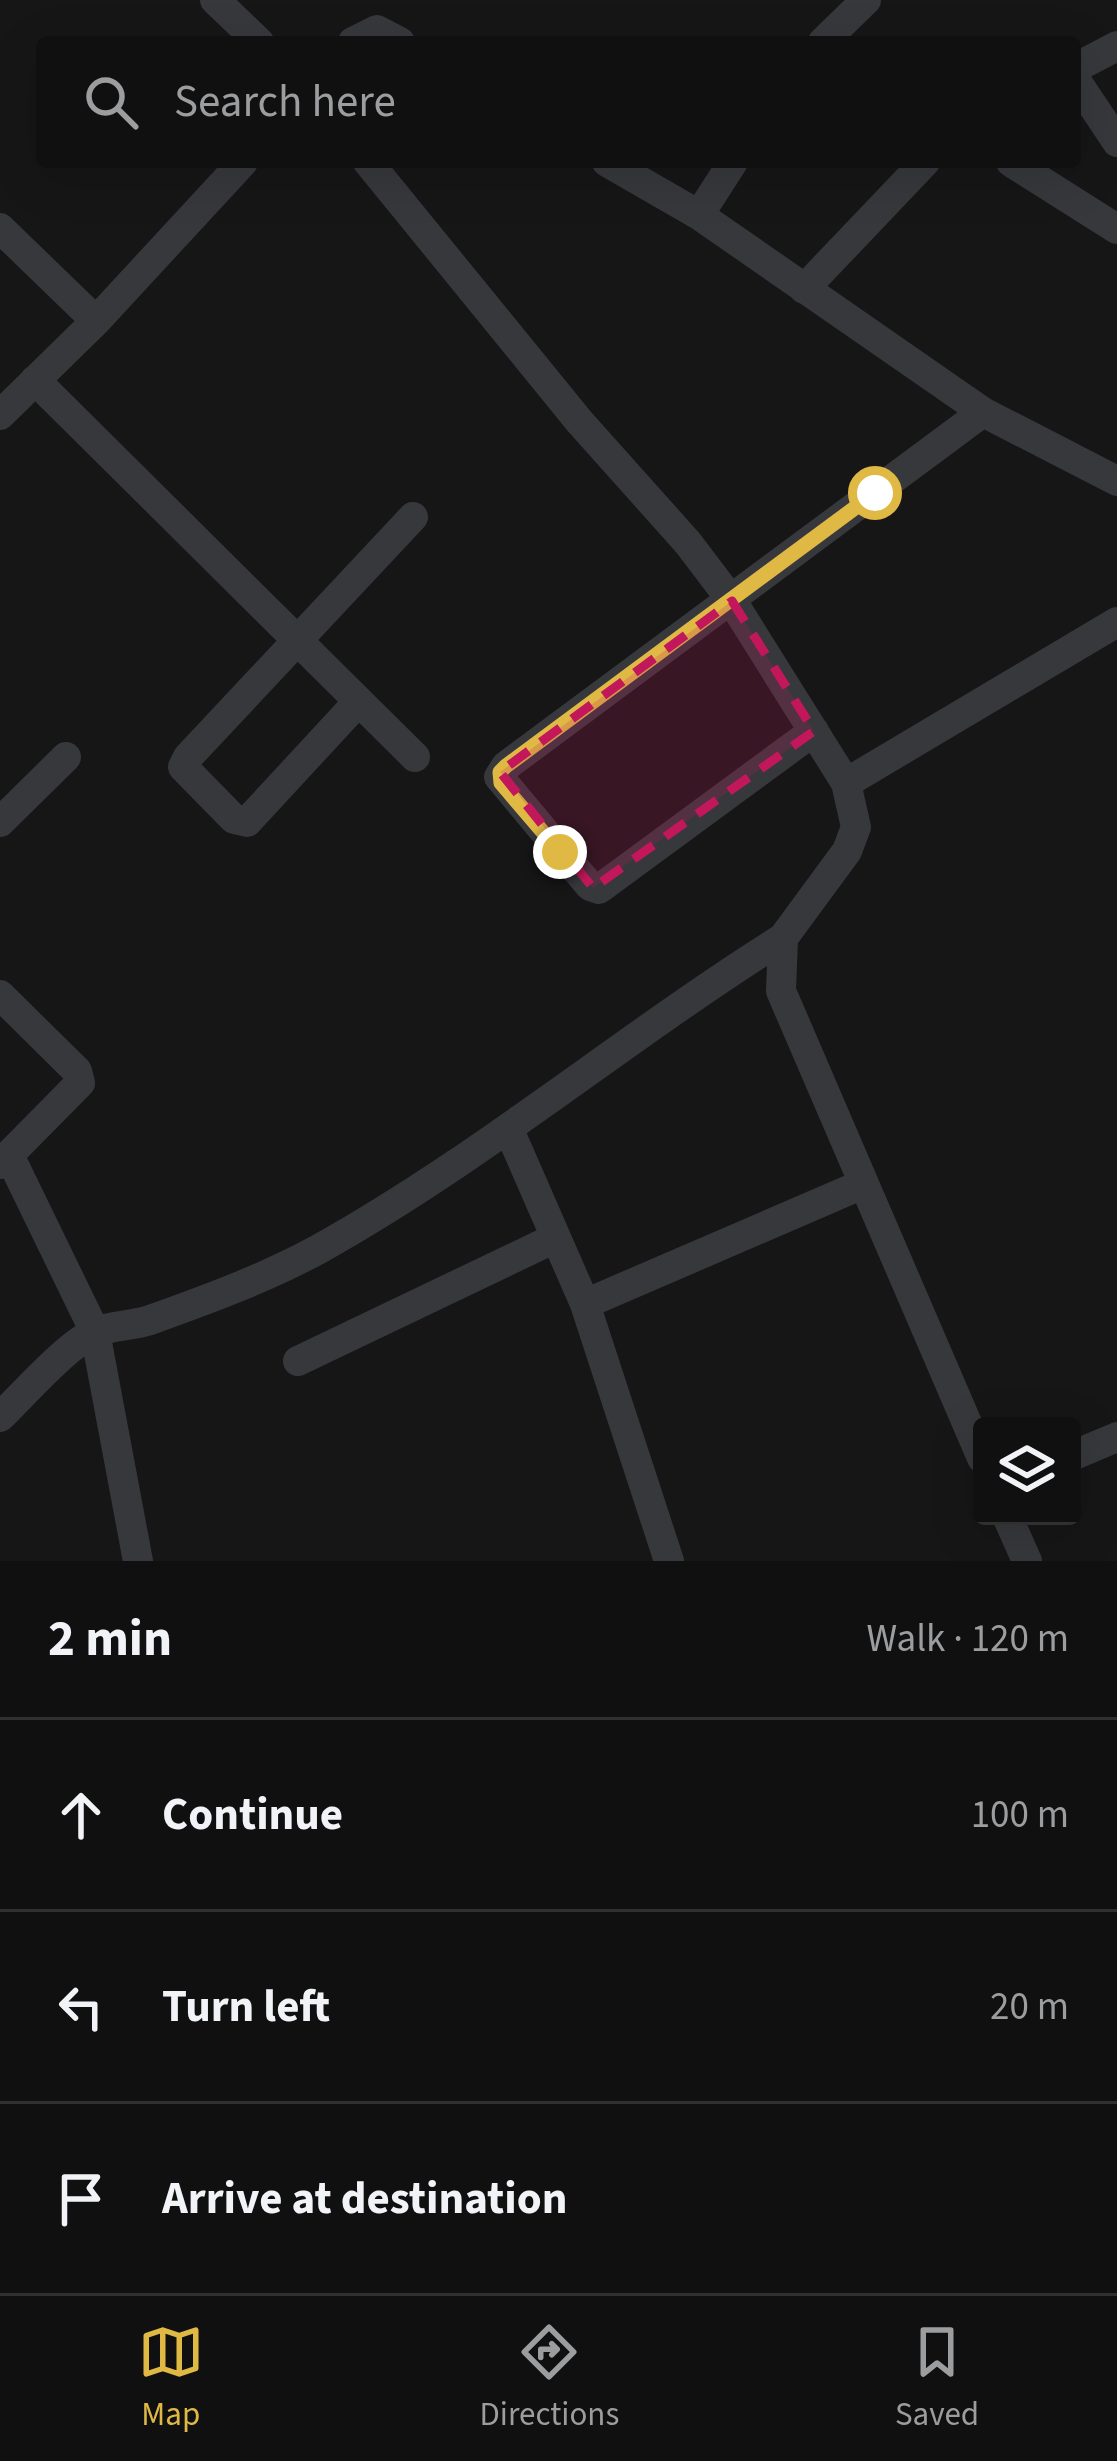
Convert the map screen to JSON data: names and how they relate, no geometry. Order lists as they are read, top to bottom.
{
  "page": {
    "search": "Search here",
    "heading": ["2 min", "Walk · 120 m"],
    "list": [
      ["Continue", "100 m"],
      ["Turn left", "20 m"],
      "Arrive at destination"
    ],
    "nav": ["Map", "Directions", "Saved"]
  }
}
